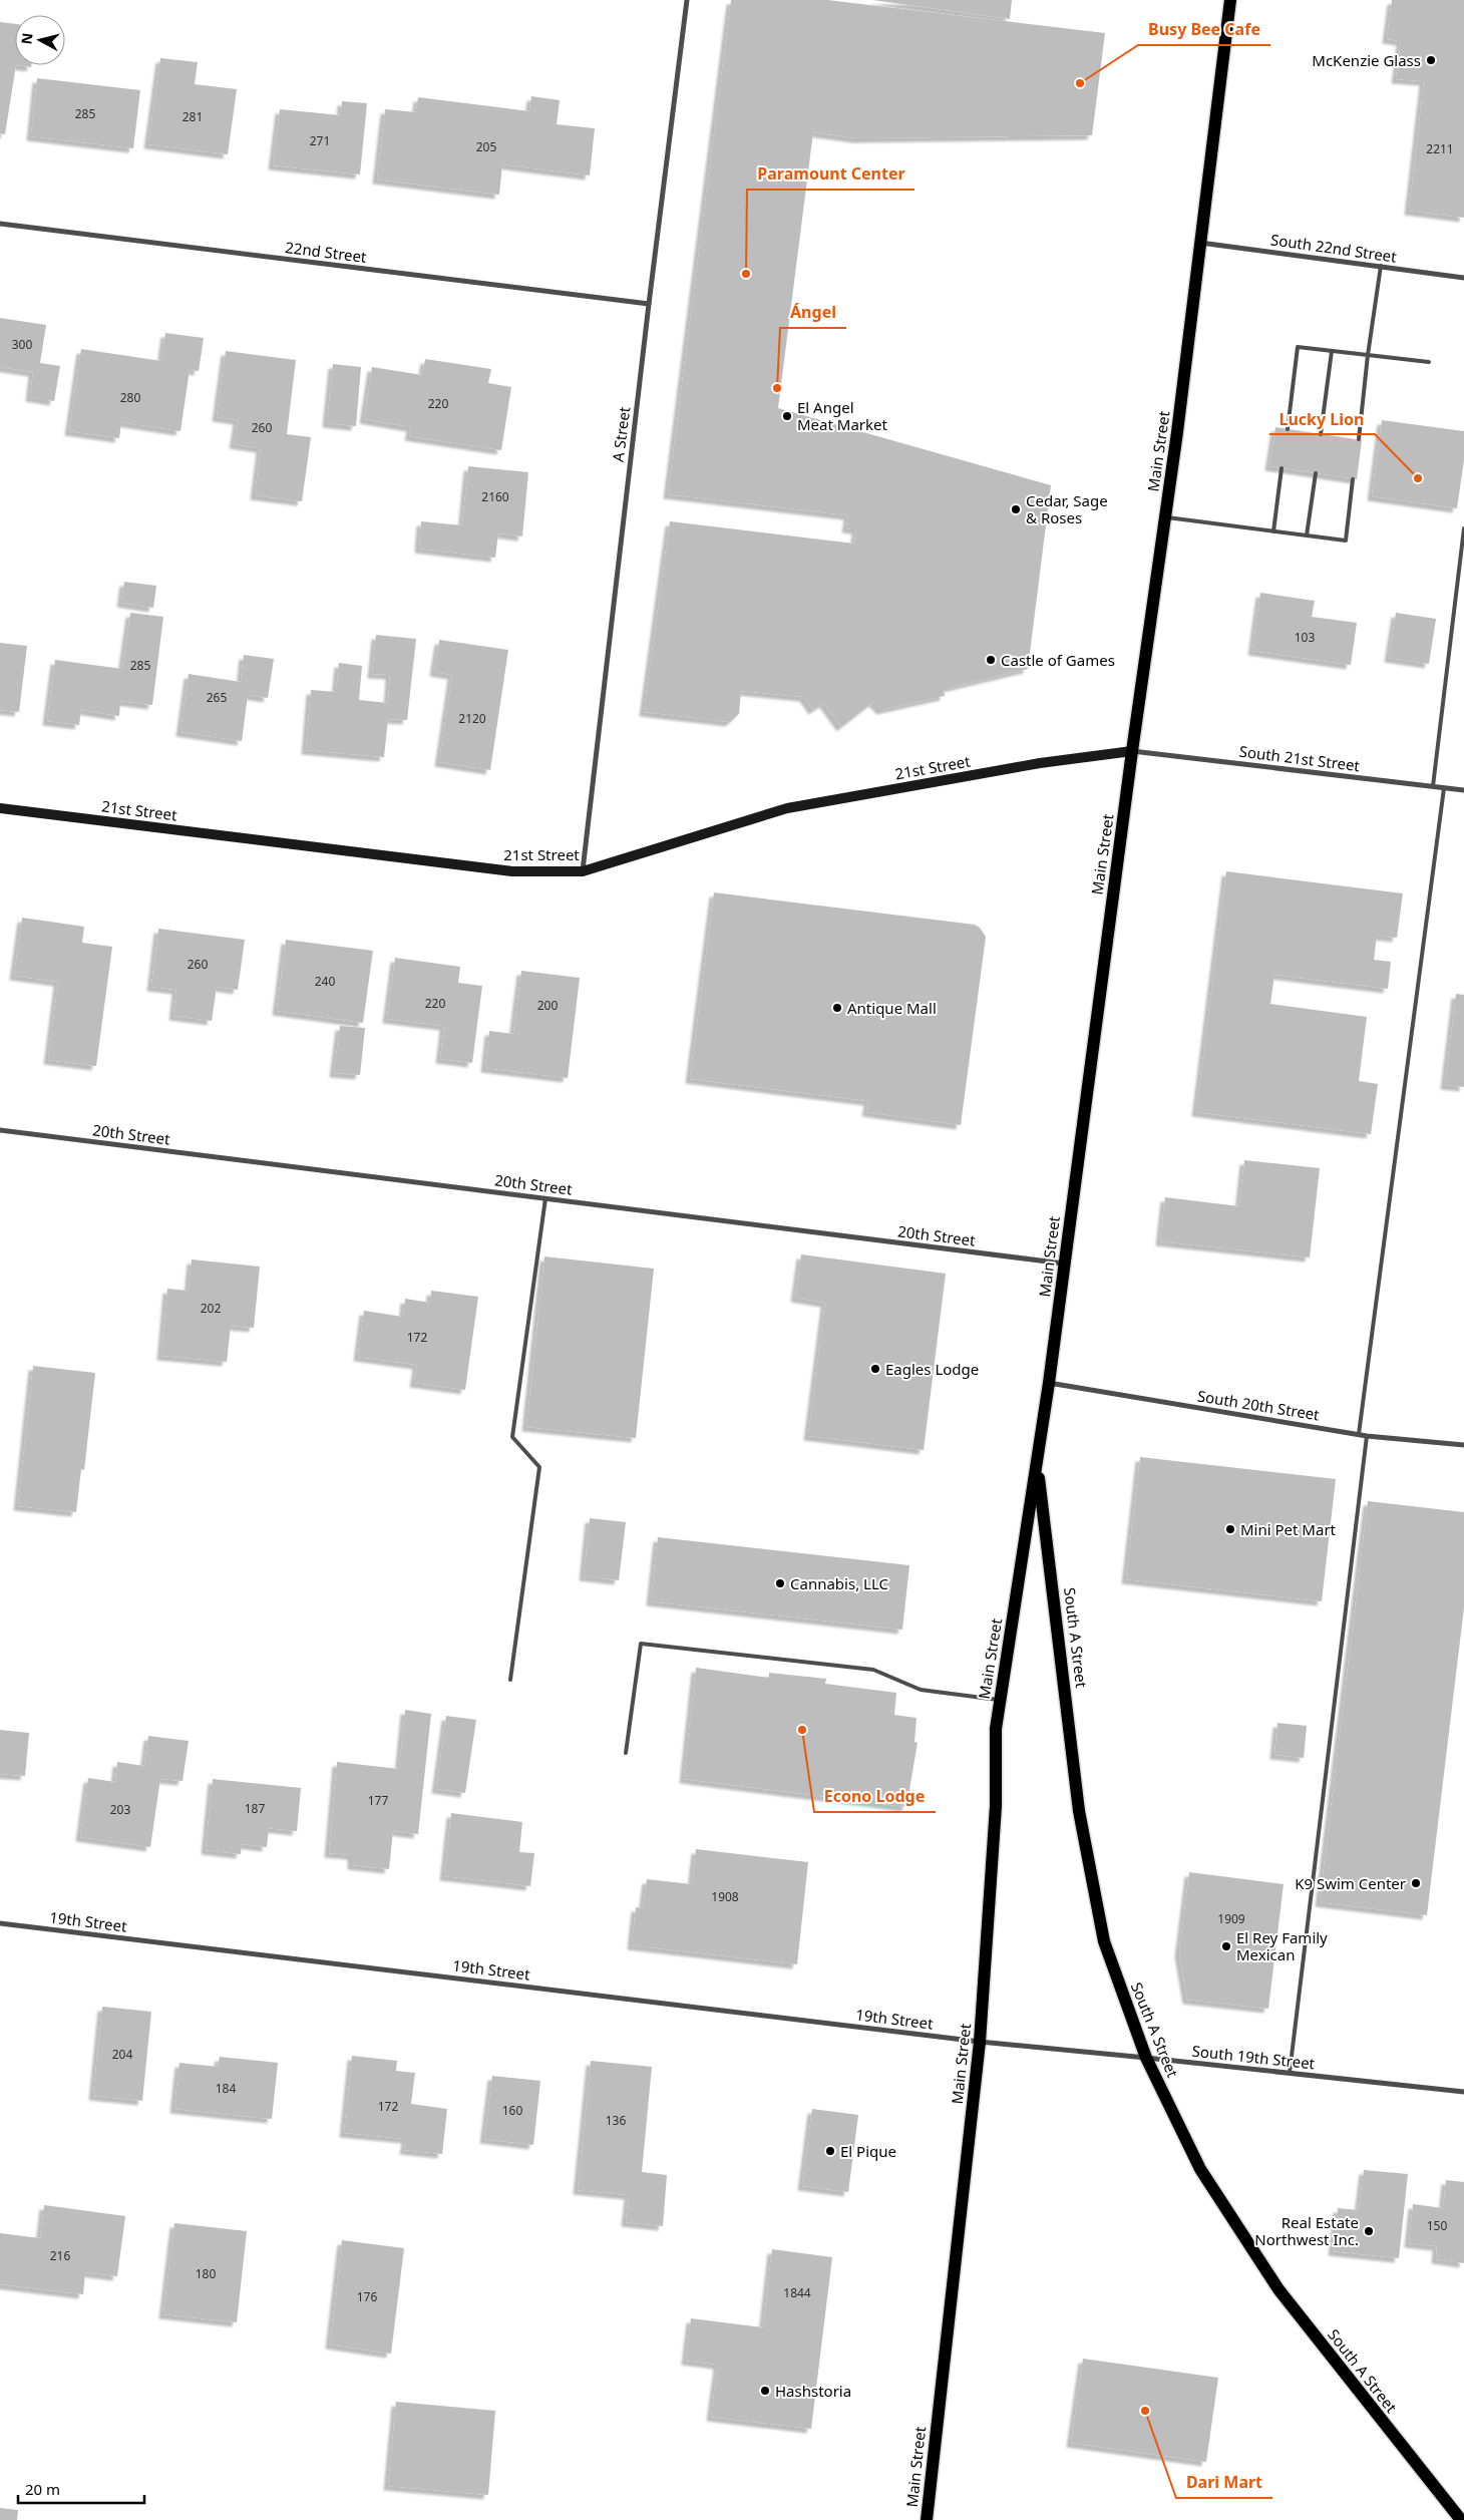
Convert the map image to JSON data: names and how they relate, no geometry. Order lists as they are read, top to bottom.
{
  "streets": {
    "main road": ["Main Street", "South A Street"],
    "street": [
      "South 22nd Street",
      "22nd Street",
      "A Street",
      "South 21st Street",
      "21st Street",
      "20th Street",
      "South 20th Street",
      "19th Street",
      "South 19th Street"
    ]
  },
  "crossings": [
    ["South 22nd Street", "Main Street"],
    ["22nd Street", "A Street"],
    ["A Street", "21st Street"],
    ["Main Street", "South 21st Street"],
    ["Main Street", "21st Street"],
    ["Main Street", "20th Street"],
    ["Main Street", "South 20th Street"],
    ["Main Street", "South A Street"],
    ["Main Street", "19th Street"],
    ["Main Street", "South 19th Street"],
    ["South 21st Street", "21st Street"],
    ["South A Street", "South 19th Street"],
    ["19th Street", "South 19th Street"]
  ],
  "places": [
    "McKenzie Glass",
    "Busy Bee Cafe",
    "Paramount Center",
    "Ángel",
    "El Angel Meat Market",
    "Lucky Lion",
    "Cedar, Sage & Roses",
    "Castle of Games",
    "Antique Mall",
    "Eagles Lodge",
    "Mini Pet Mart",
    "Cannabis, LLC",
    "Econo Lodge",
    "K9 Swim Center",
    "El Rey Family Mexican",
    "El Pique",
    "Real Estate Northwest Inc.",
    "Hashstoria",
    "Dari Mart"
  ],
  "house_numbers": [
    "285",
    "281",
    "271",
    "205",
    "2211",
    "300",
    "280",
    "220",
    "260",
    "2160",
    "103",
    "285",
    "265",
    "2120",
    "260",
    "240",
    "220",
    "200",
    "202",
    "172",
    "177",
    "187",
    "203",
    "1908",
    "1909",
    "204",
    "184",
    "172",
    "160",
    "136",
    "150",
    "216",
    "180",
    "1844",
    "176"
  ],
  "scale_bar": "20 m",
  "north": "left"
}
